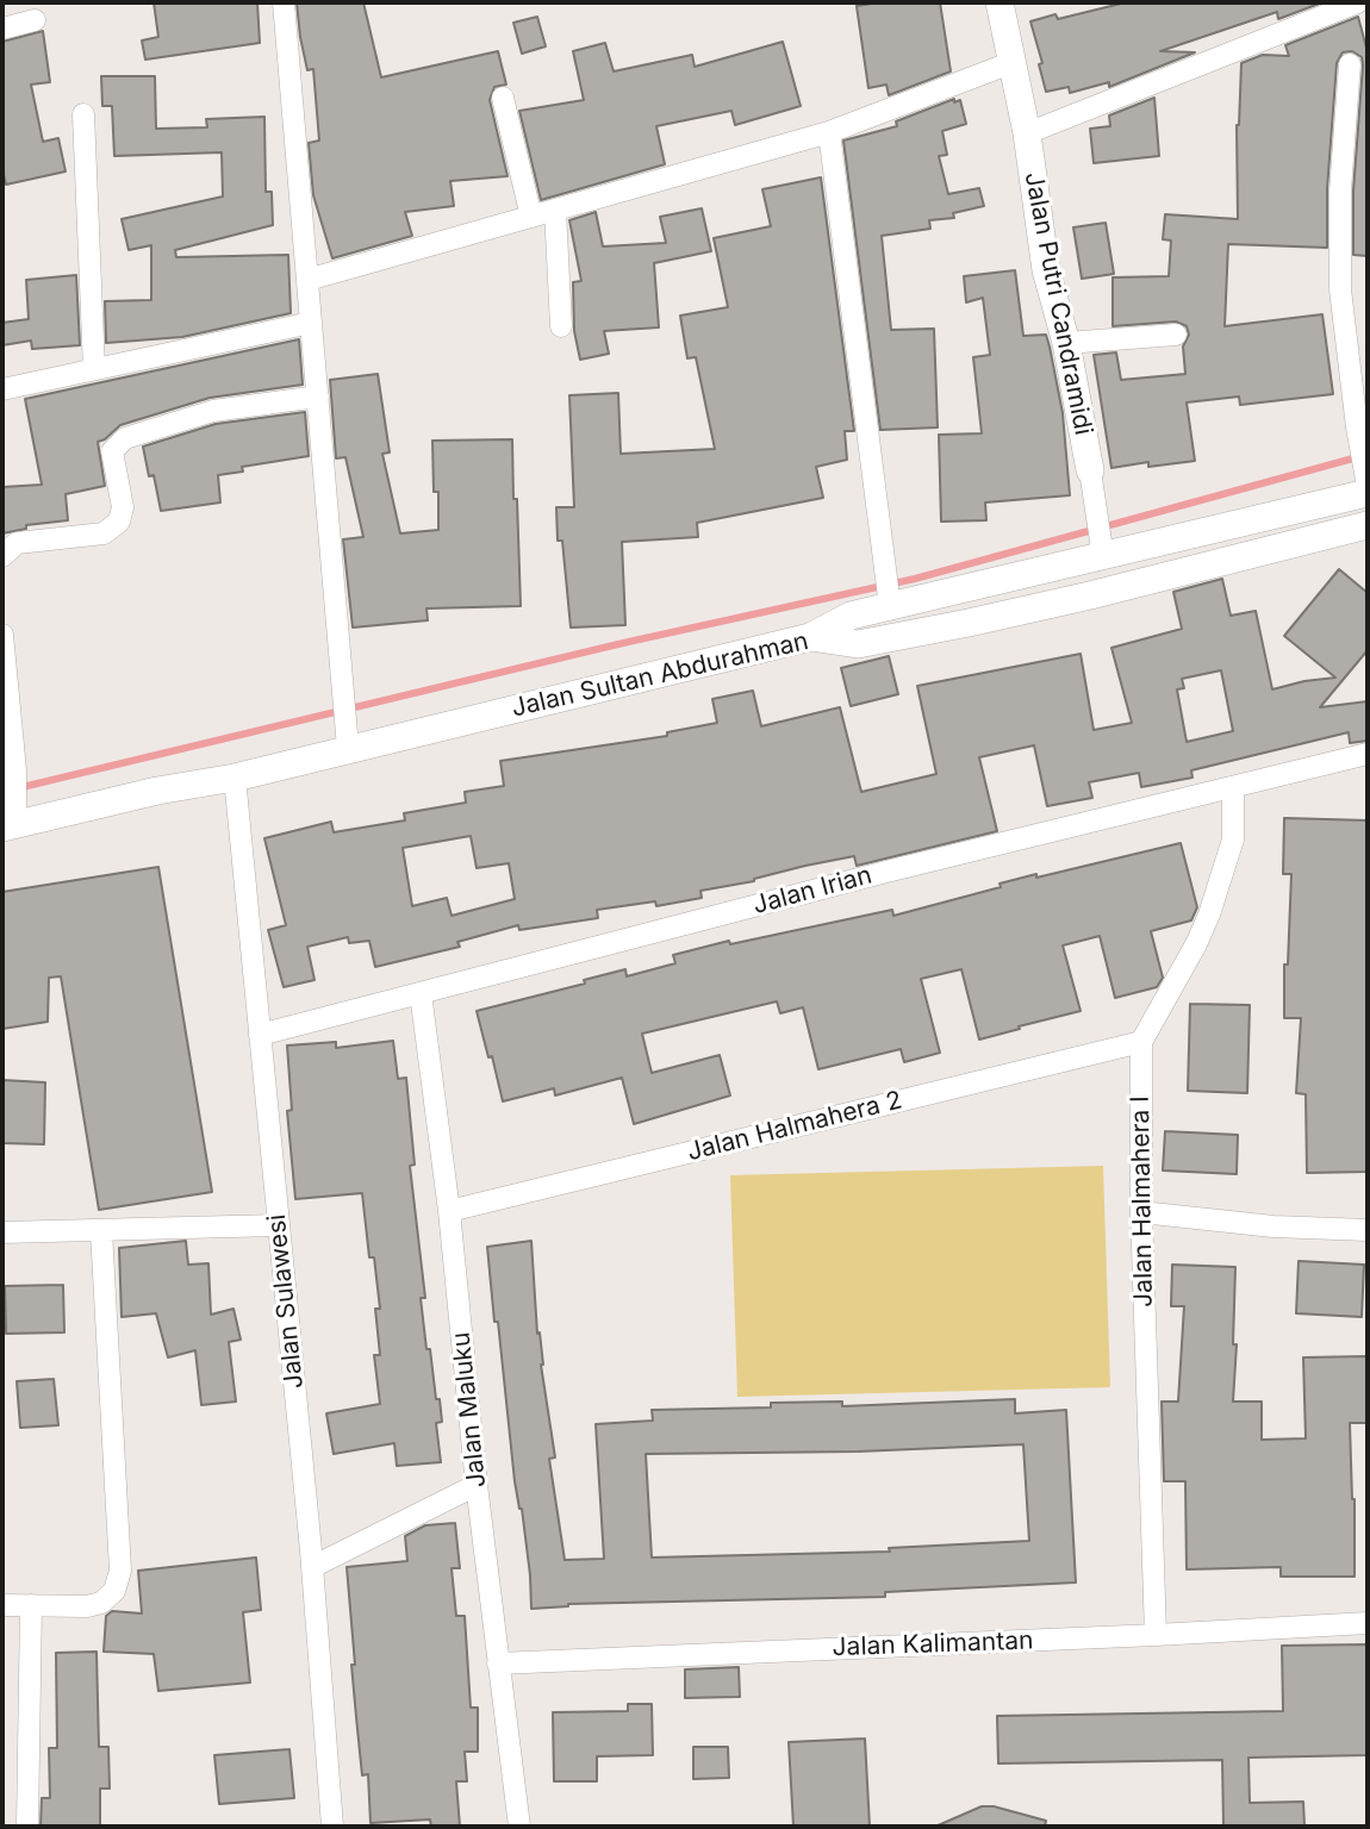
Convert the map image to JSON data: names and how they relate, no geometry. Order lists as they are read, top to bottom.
{
  "streets": {
    "street": [
      "Jalan Putri Candramidi",
      "Jalan Sultan Abdurahman",
      "Jalan Irian",
      "Jalan Halmahera 2",
      "Jalan Halmahera I",
      "Jalan Sulawesi",
      "Jalan Maluku",
      "Jalan Kalimantan"
    ]
  },
  "crossings": [
    ["Jalan Sultan Abdurahman", "Jalan Sulawesi"],
    ["Jalan Irian", "Jalan Halmahera I"],
    ["Jalan Irian", "Jalan Sulawesi"],
    ["Jalan Irian", "Jalan Maluku"],
    ["Jalan Halmahera 2", "Jalan Halmahera I"],
    ["Jalan Halmahera 2", "Jalan Maluku"],
    ["Jalan Halmahera I", "Jalan Kalimantan"],
    ["Jalan Maluku", "Jalan Kalimantan"]
  ]
}
